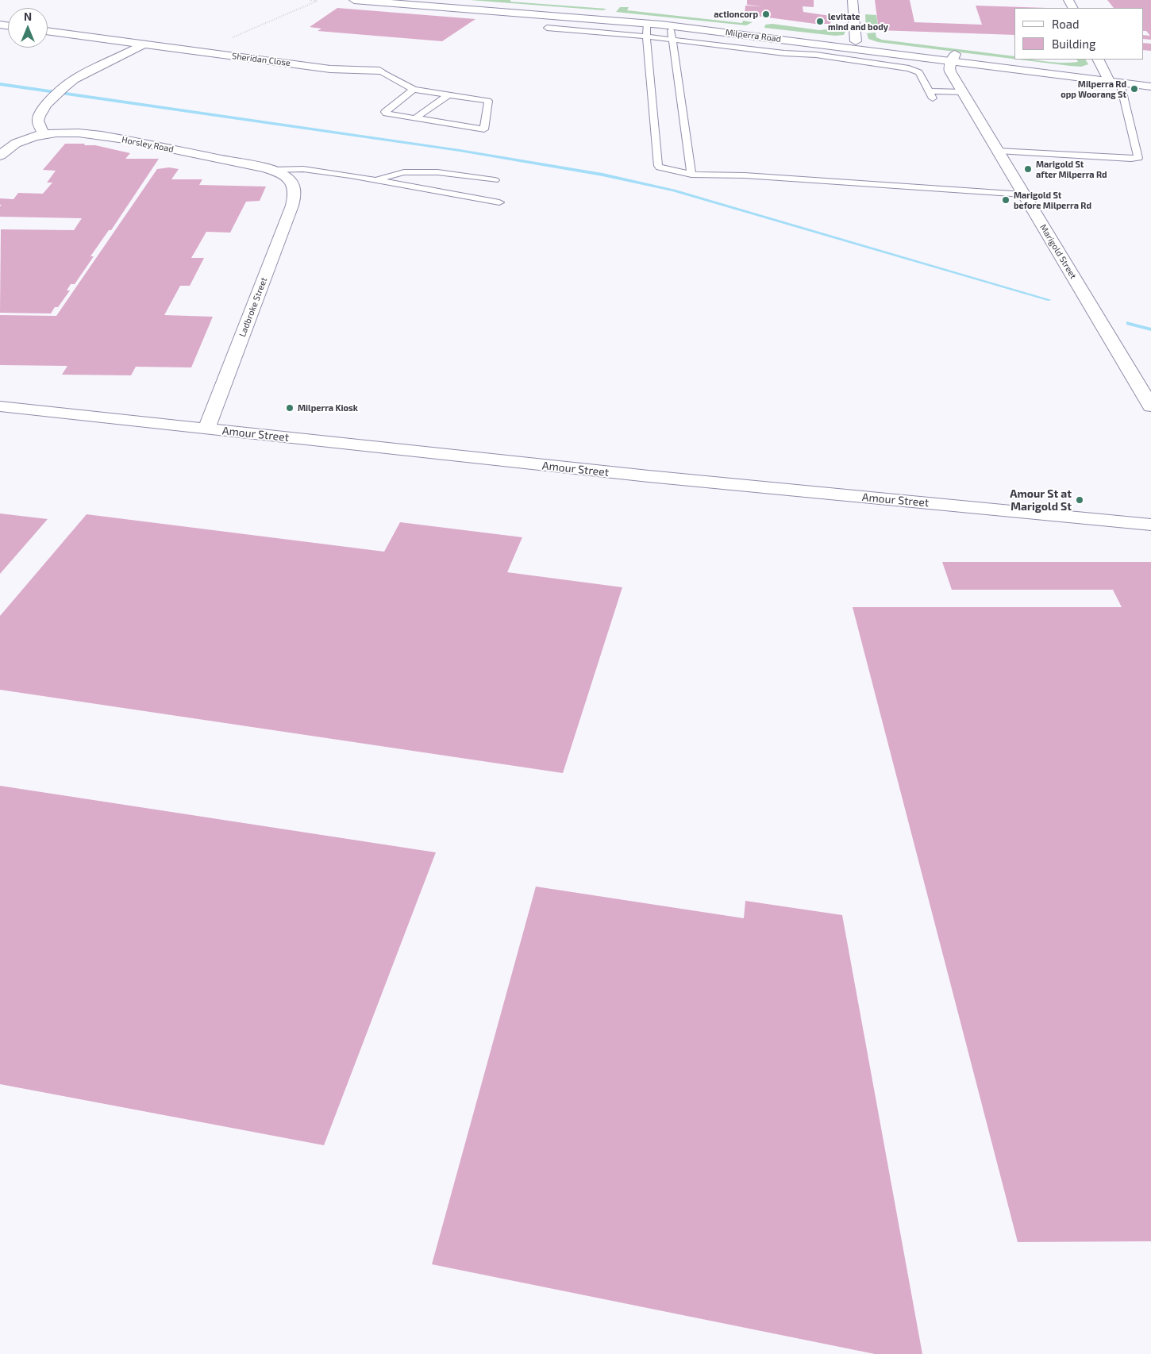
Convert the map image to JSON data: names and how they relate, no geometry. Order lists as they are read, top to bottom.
{
  "streets": {
    "main road": [
      "Milperra Road",
      "Sheridan Close",
      "Horsley Road",
      "Marigold Street",
      "Ladbroke Street",
      "Amour Street"
    ]
  },
  "crossings": [
    ["Milperra Road", "Marigold Street"],
    ["Horsley Road", "Ladbroke Street"],
    ["Ladbroke Street", "Amour Street"]
  ],
  "places": [
    "actioncorp",
    "levitate mind and body",
    "Milperra Rd opp Woorang St",
    "Marigold St after Milperra Rd",
    "Marigold St before Milperra Rd",
    "Milperra Kiosk",
    "Amour St at Marigold St"
  ],
  "legend": ["Road", "Building"],
  "north": "top"
}
